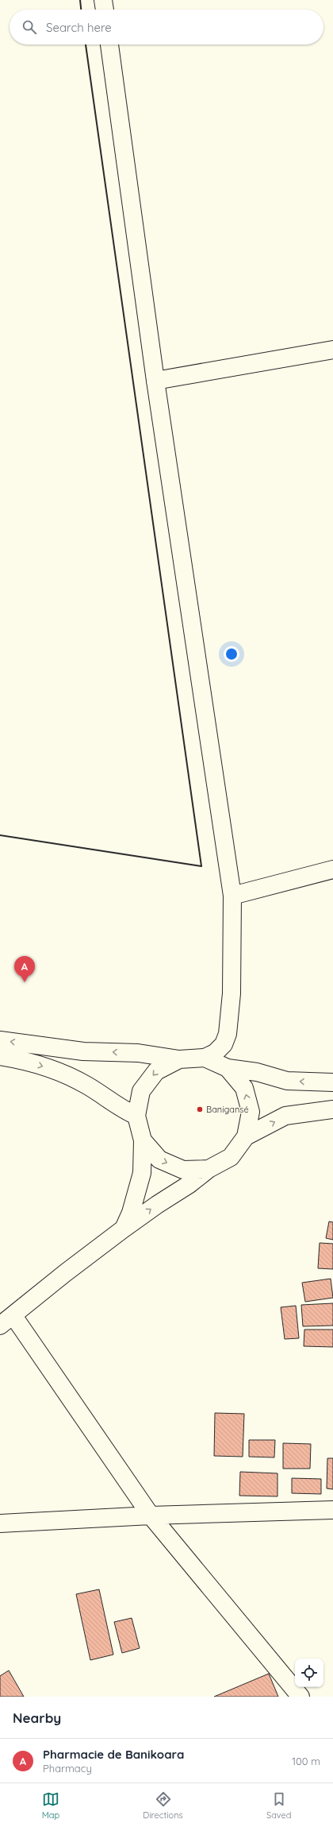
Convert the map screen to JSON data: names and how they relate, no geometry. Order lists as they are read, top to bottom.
{
  "places": ["Banigansé"],
  "page": {
    "search": "Search here",
    "pins": "A",
    "heading": "Nearby",
    "list": [
      {
        "mark": "A",
        "name": "Pharmacie de Banikoara",
        "note": "Pharmacy",
        "value": "100 m"
      }
    ],
    "nav": ["Map", "Directions", "Saved"]
  }
}
